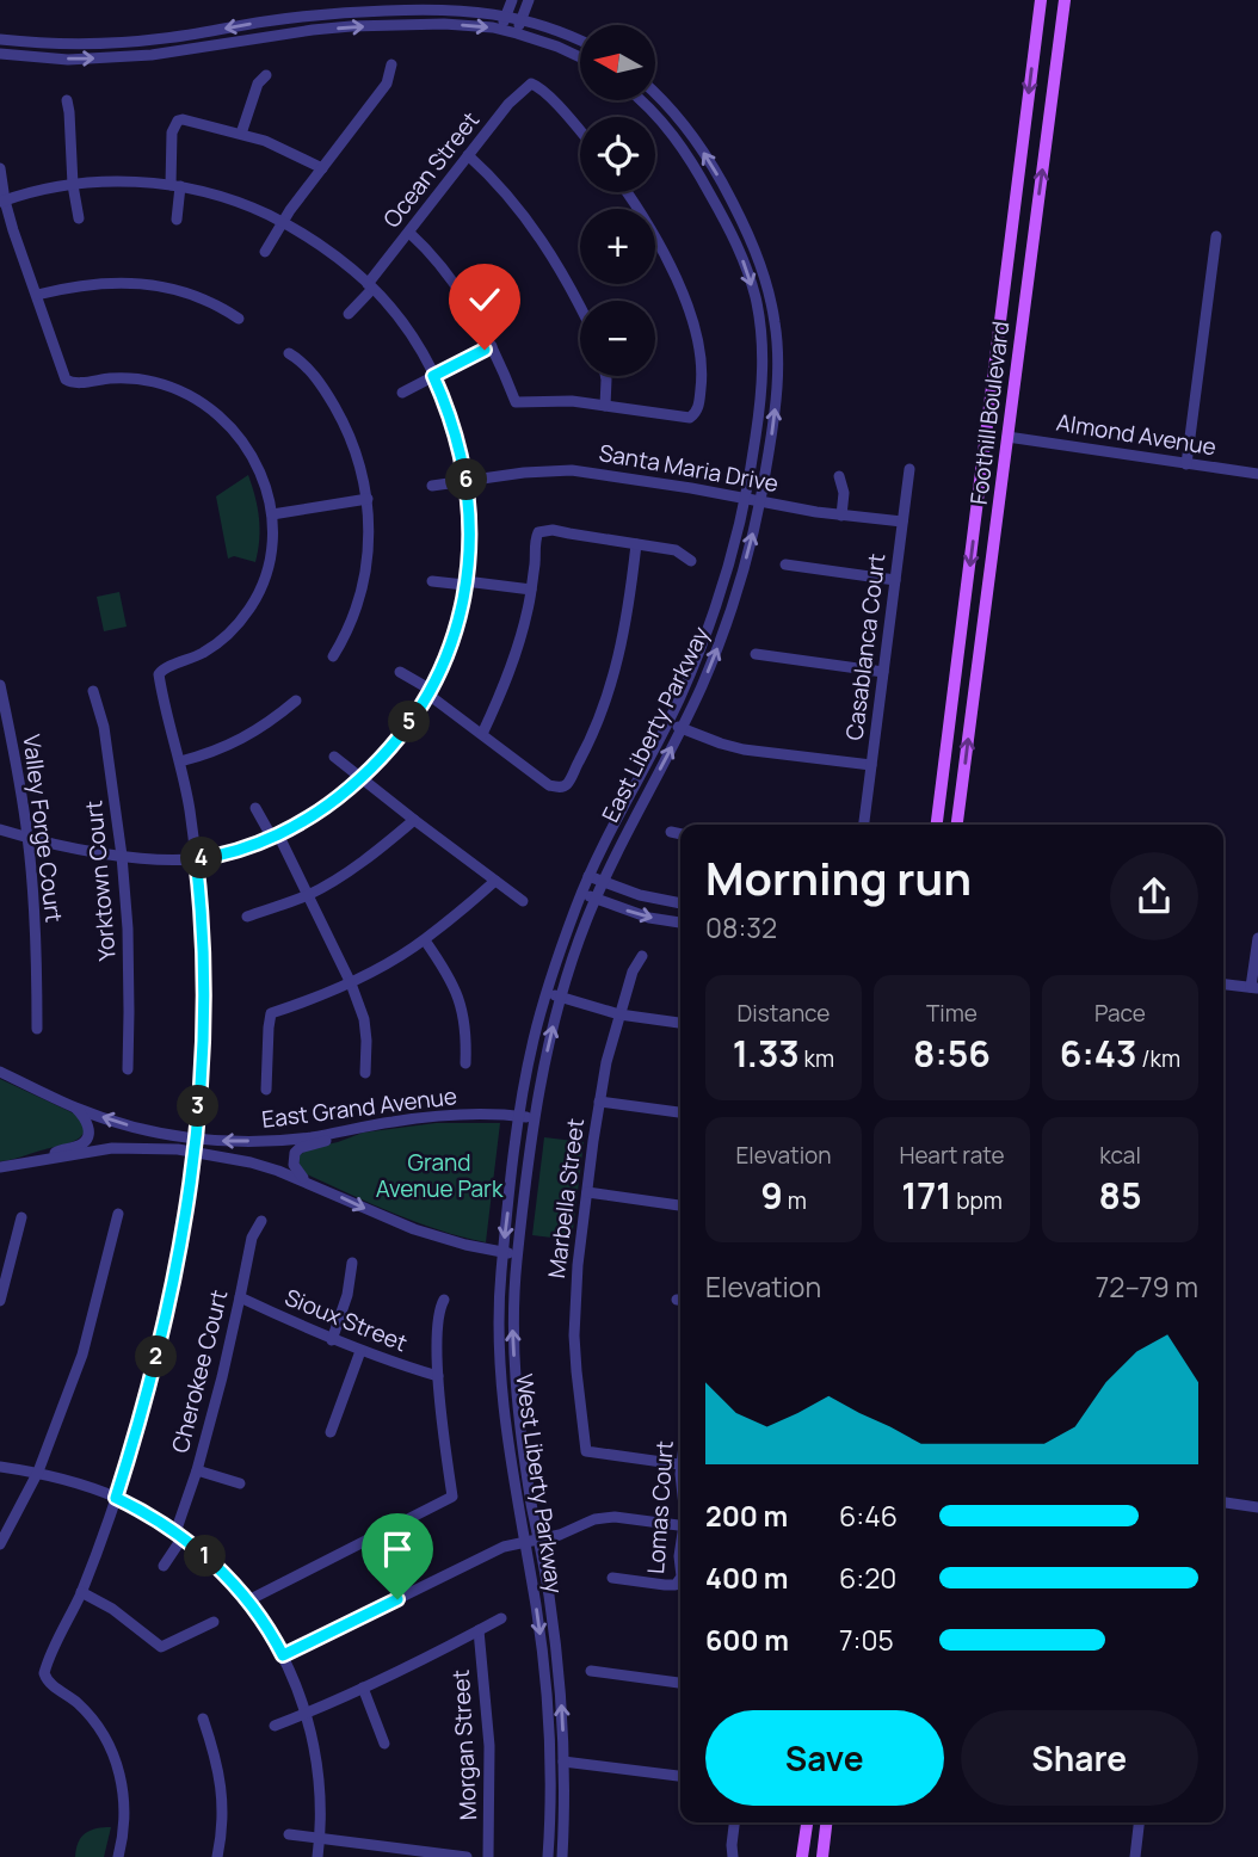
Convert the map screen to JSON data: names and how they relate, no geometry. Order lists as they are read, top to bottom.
{
  "streets": {
    "main road": ["Foothill Boulevard"],
    "street": [
      "Ocean Street",
      "Almond Avenue",
      "Santa Maria Drive",
      "Casablanca Court",
      "East Liberty Parkway",
      "Valley Forge Court",
      "Yorktown Court",
      "East Grand Avenue",
      "Marbella Street",
      "Sioux Street",
      "Cherokee Court",
      "West Liberty Parkway",
      "Lomas Court",
      "Morgan Street"
    ]
  },
  "crossings": [
    ["Foothill Boulevard", "Almond Avenue"],
    ["Santa Maria Drive", "Casablanca Court"],
    ["Santa Maria Drive", "East Liberty Parkway"],
    ["East Liberty Parkway", "East Grand Avenue"],
    ["East Liberty Parkway", "West Liberty Parkway"],
    ["East Grand Avenue", "West Liberty Parkway"],
    ["Sioux Street", "Cherokee Court"]
  ],
  "parks": ["Grand Avenue Park"],
  "north": "left",
  "page": {
    "map_buttons": ["+", "−"],
    "pins": [
      "6",
      "5",
      "4",
      "3",
      "2",
      "1"
    ],
    "heading": ["Morning run", "08:32"],
    "stats": [
      ["Distance", "1.33 km"],
      ["Time", "8:56"],
      ["Pace", "6:43 /km"],
      ["Elevation", "9 m"],
      ["Heart rate", "171 bpm"],
      ["kcal", "85"]
    ],
    "chart": ["Elevation", "72–79 m"],
    "list": [
      {
        "name": "200 m",
        "note": "6:46"
      },
      {
        "name": "400 m",
        "note": "6:20"
      },
      {
        "name": "600 m",
        "note": "7:05"
      }
    ],
    "buttons": ["Save", "Share"]
  }
}
